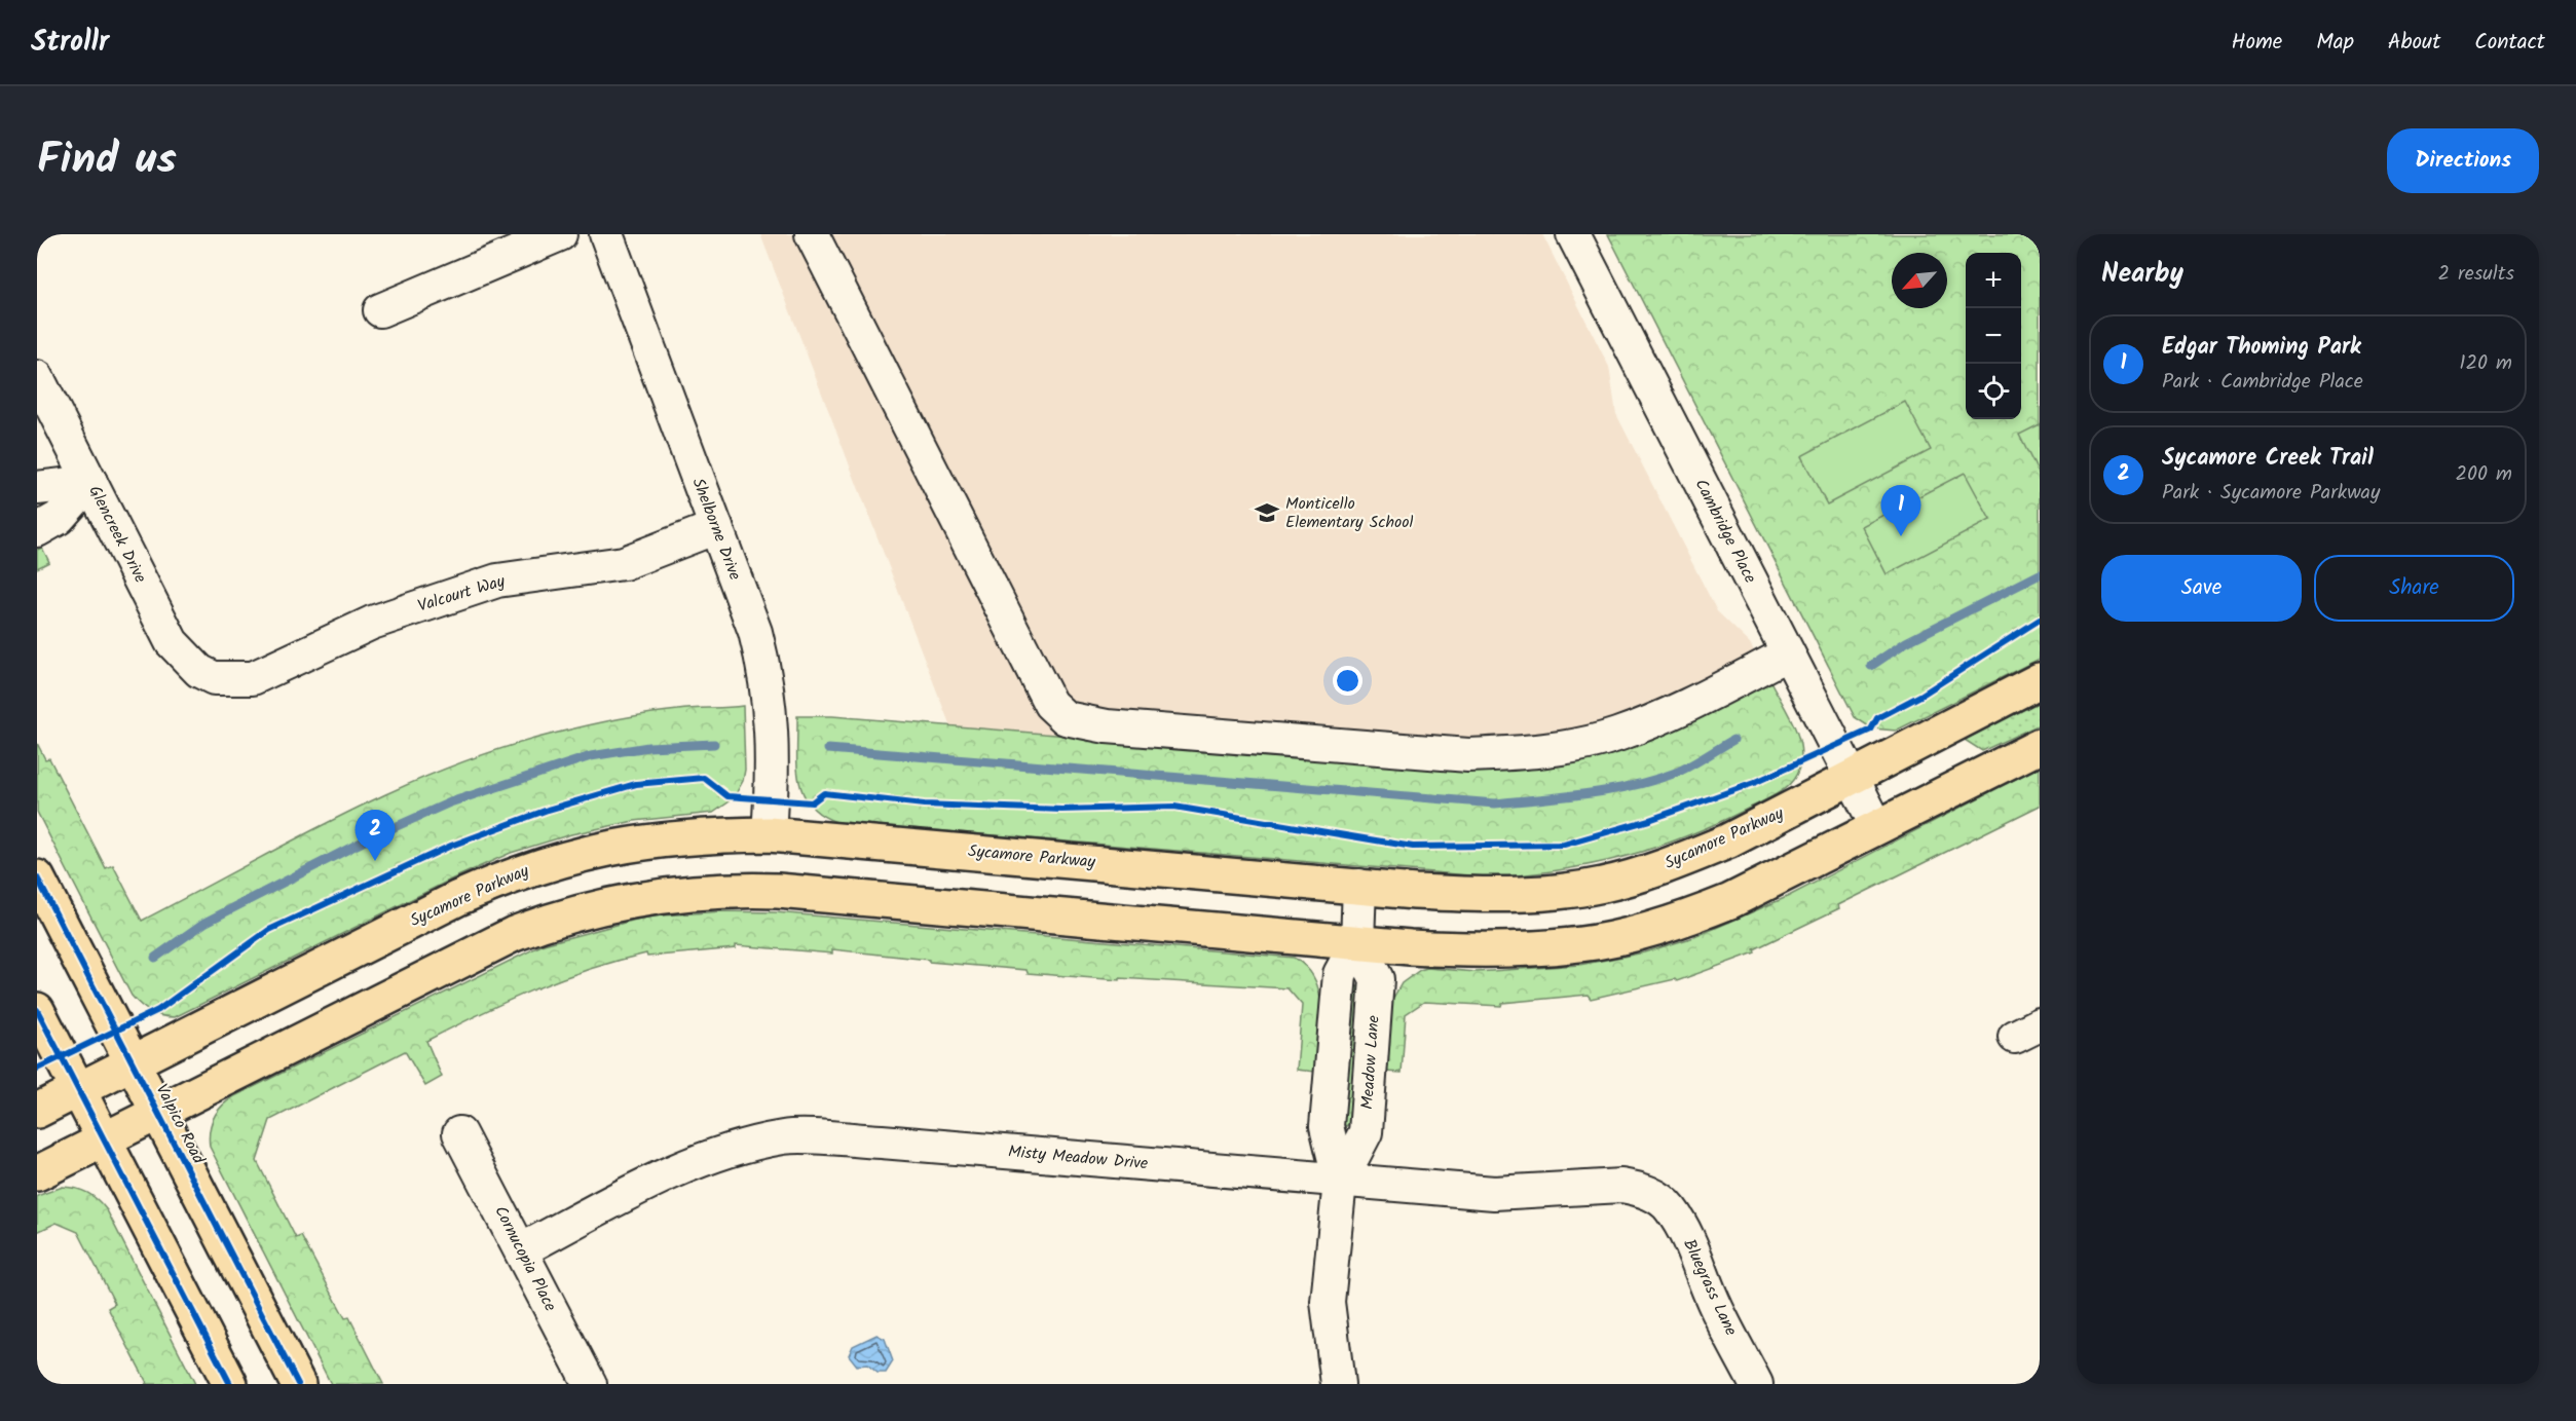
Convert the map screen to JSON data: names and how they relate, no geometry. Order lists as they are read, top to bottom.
{
  "streets": {
    "main road": ["Sycamore Parkway", "Valpico Road"],
    "street": [
      "Shelborne Drive",
      "Cambridge Place",
      "Glencreek Drive",
      "Valcourt Way",
      "Misty Meadow Drive",
      "Cornucopia Place",
      "Bluegrass Lane"
    ]
  },
  "crossings": [
    ["Shelborne Drive", "Valcourt Way"],
    ["Shelborne Drive", "Sycamore Parkway"],
    ["Cambridge Place", "Sycamore Parkway"],
    ["Glencreek Drive", "Valcourt Way"],
    ["Sycamore Parkway", "Valpico Road"],
    ["Misty Meadow Drive", "Cornucopia Place"],
    ["Misty Meadow Drive", "Bluegrass Lane"]
  ],
  "places": {
    "school or university": ["Monticello Elementary School"]
  },
  "north": "bottom left",
  "page": {
    "header": "Strollr",
    "nav": [
      "Home",
      "Map",
      "About",
      "Contact"
    ],
    "title": "Find us",
    "buttons": [
      "Directions",
      ["Save", "Share"]
    ],
    "heading": ["Nearby", "2 results"],
    "map_buttons": ["+", "−"],
    "list": [
      {
        "mark": "1",
        "name": "Edgar Thoming Park",
        "note": "Park · Cambridge Place",
        "value": "120 m"
      },
      {
        "mark": "2",
        "name": "Sycamore Creek Trail",
        "note": "Park · Sycamore Parkway",
        "value": "200 m"
      }
    ],
    "pins": ["1", "2"]
  }
}
